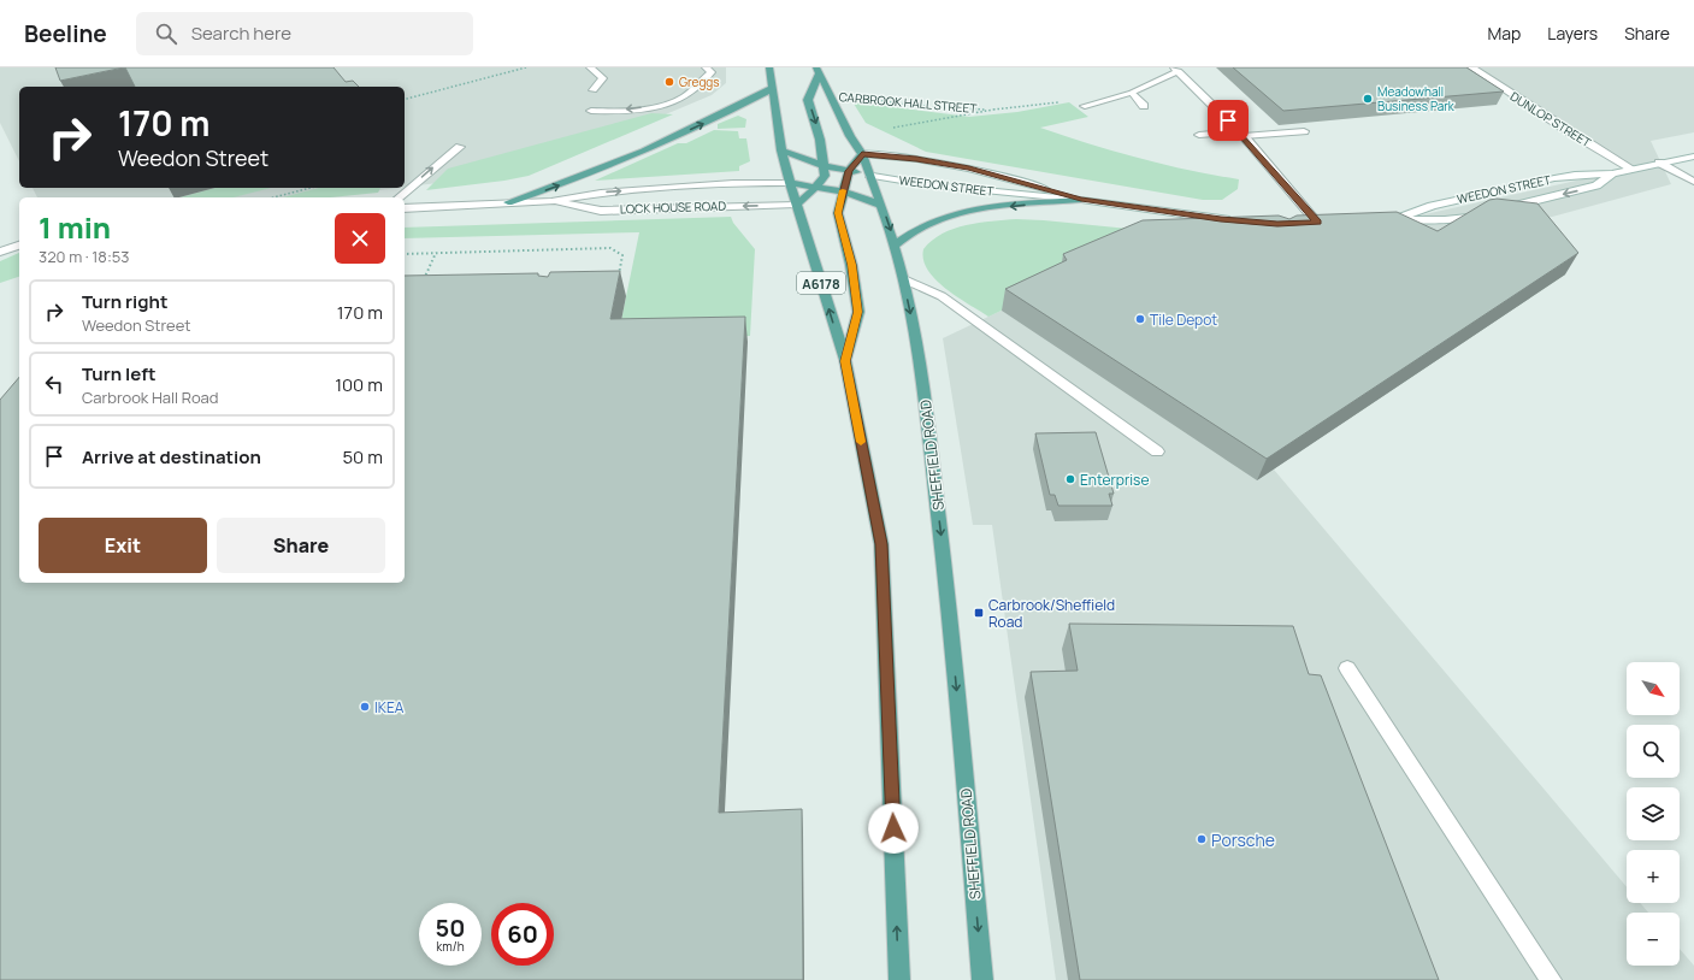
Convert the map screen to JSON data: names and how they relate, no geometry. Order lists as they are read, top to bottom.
{
  "streets": {
    "main road": ["A6178", "SHEFFIELD ROAD"],
    "street": ["DUNLOP STREET", "WEEDON STREET", "LOCK HOUSE ROAD"],
    "path": ["CARBROOK HALL STREET"]
  },
  "crossings": [
    ["CARBROOK HALL STREET", "SHEFFIELD ROAD"],
    ["DUNLOP STREET", "WEEDON STREET"],
    ["WEEDON STREET", "SHEFFIELD ROAD"],
    ["LOCK HOUSE ROAD", "A6178"]
  ],
  "places": {
    "other": [
      "Greggs",
      "Meadowhall Business Park",
      "Tile Depot",
      "Enterprise",
      "IKEA",
      "Porsche"
    ],
    "transit": ["Carbrook/Sheffield Road"]
  },
  "north": "bottom right",
  "page": {
    "header": "Beeline",
    "search": "Search here",
    "nav": ["Map", "Layers", "Share"],
    "turn": ["170 m", "Weedon Street"],
    "heading": ["1 min", "320 m · 18:53"],
    "list": [
      {
        "name": "Turn right",
        "note": "Weedon Street",
        "value": "170 m"
      },
      {
        "name": "Turn left",
        "note": "Carbrook Hall Road",
        "value": "100 m"
      },
      {
        "name": "Arrive at destination",
        "value": "50 m"
      }
    ],
    "buttons": ["Exit", "Share"],
    "map_buttons": ["+", "−"],
    "speed": "50 km/h",
    "limit": "60"
  }
}
